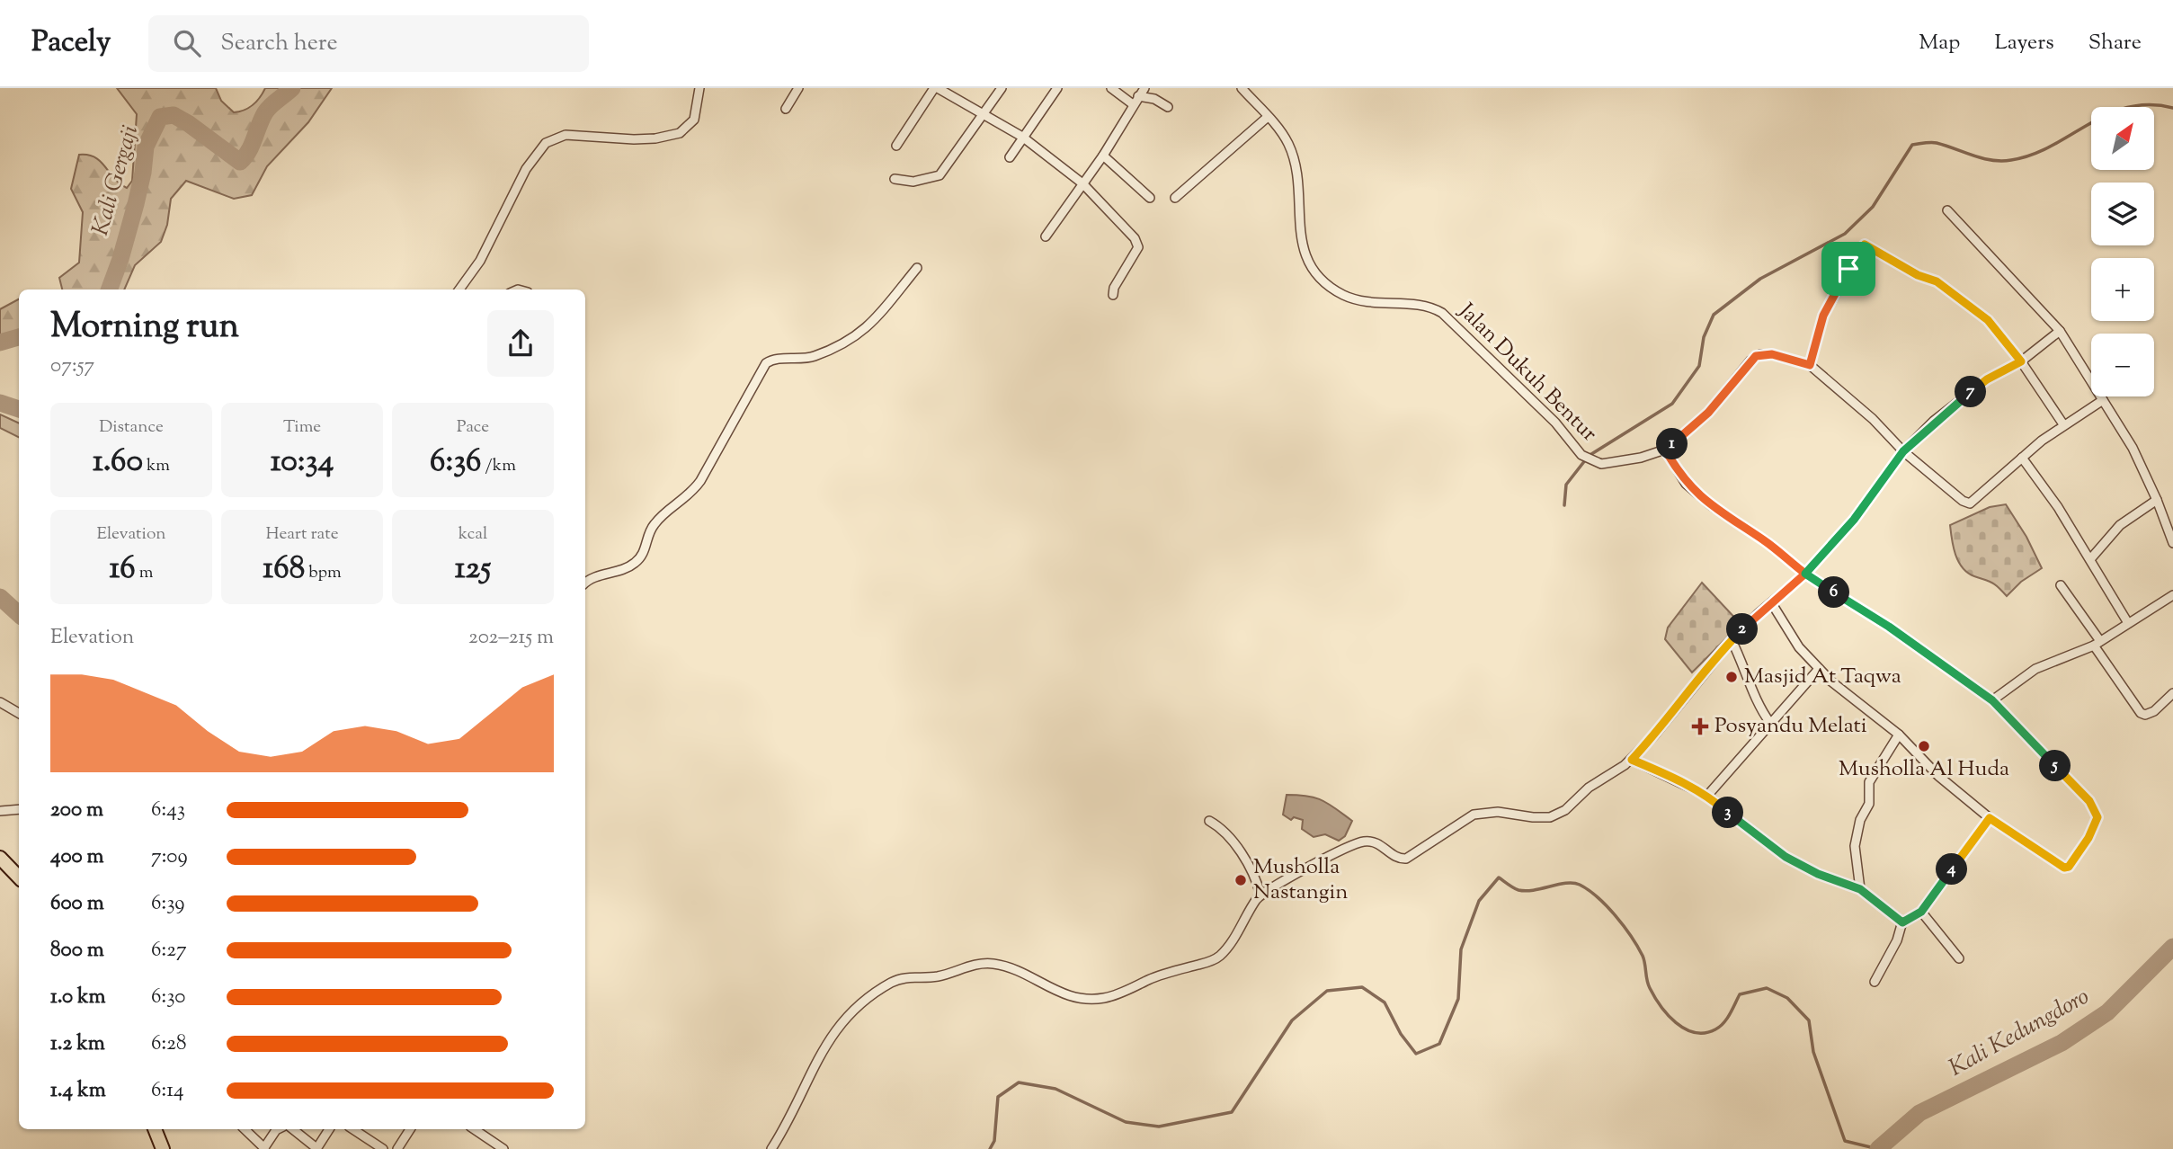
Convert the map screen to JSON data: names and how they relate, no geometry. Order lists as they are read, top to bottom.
{
  "streets": {
    "street": ["Jalan Dukuh Bentur"]
  },
  "water": ["Kali Gergaji", "Kali Kedungdoro"],
  "places": {
    "other": ["Masjid At Taqwa", "Musholla Al Huda", "Musholla Nastangin"],
    "health": ["Posyandu Melati"]
  },
  "north": "top right",
  "page": {
    "header": "Pacely",
    "search": "Search here",
    "nav": ["Map", "Layers", "Share"],
    "map_buttons": ["+", "−"],
    "heading": ["Morning run", "07:57"],
    "pins": [
      "7",
      "1",
      "6",
      "2",
      "5",
      "3",
      "4"
    ],
    "stats": [
      ["Distance", "1.60 km"],
      ["Time", "10:34"],
      ["Pace", "6:36 /km"],
      ["Elevation", "16 m"],
      ["Heart rate", "168 bpm"],
      ["kcal", "125"]
    ],
    "chart": ["Elevation", "202–215 m"],
    "list": [
      {
        "name": "200 m",
        "note": "6:43"
      },
      {
        "name": "400 m",
        "note": "7:09"
      },
      {
        "name": "600 m",
        "note": "6:39"
      },
      {
        "name": "800 m",
        "note": "6:27"
      },
      {
        "name": "1.0 km",
        "note": "6:30"
      },
      {
        "name": "1.2 km",
        "note": "6:28"
      },
      {
        "name": "1.4 km",
        "note": "6:14"
      }
    ]
  }
}
